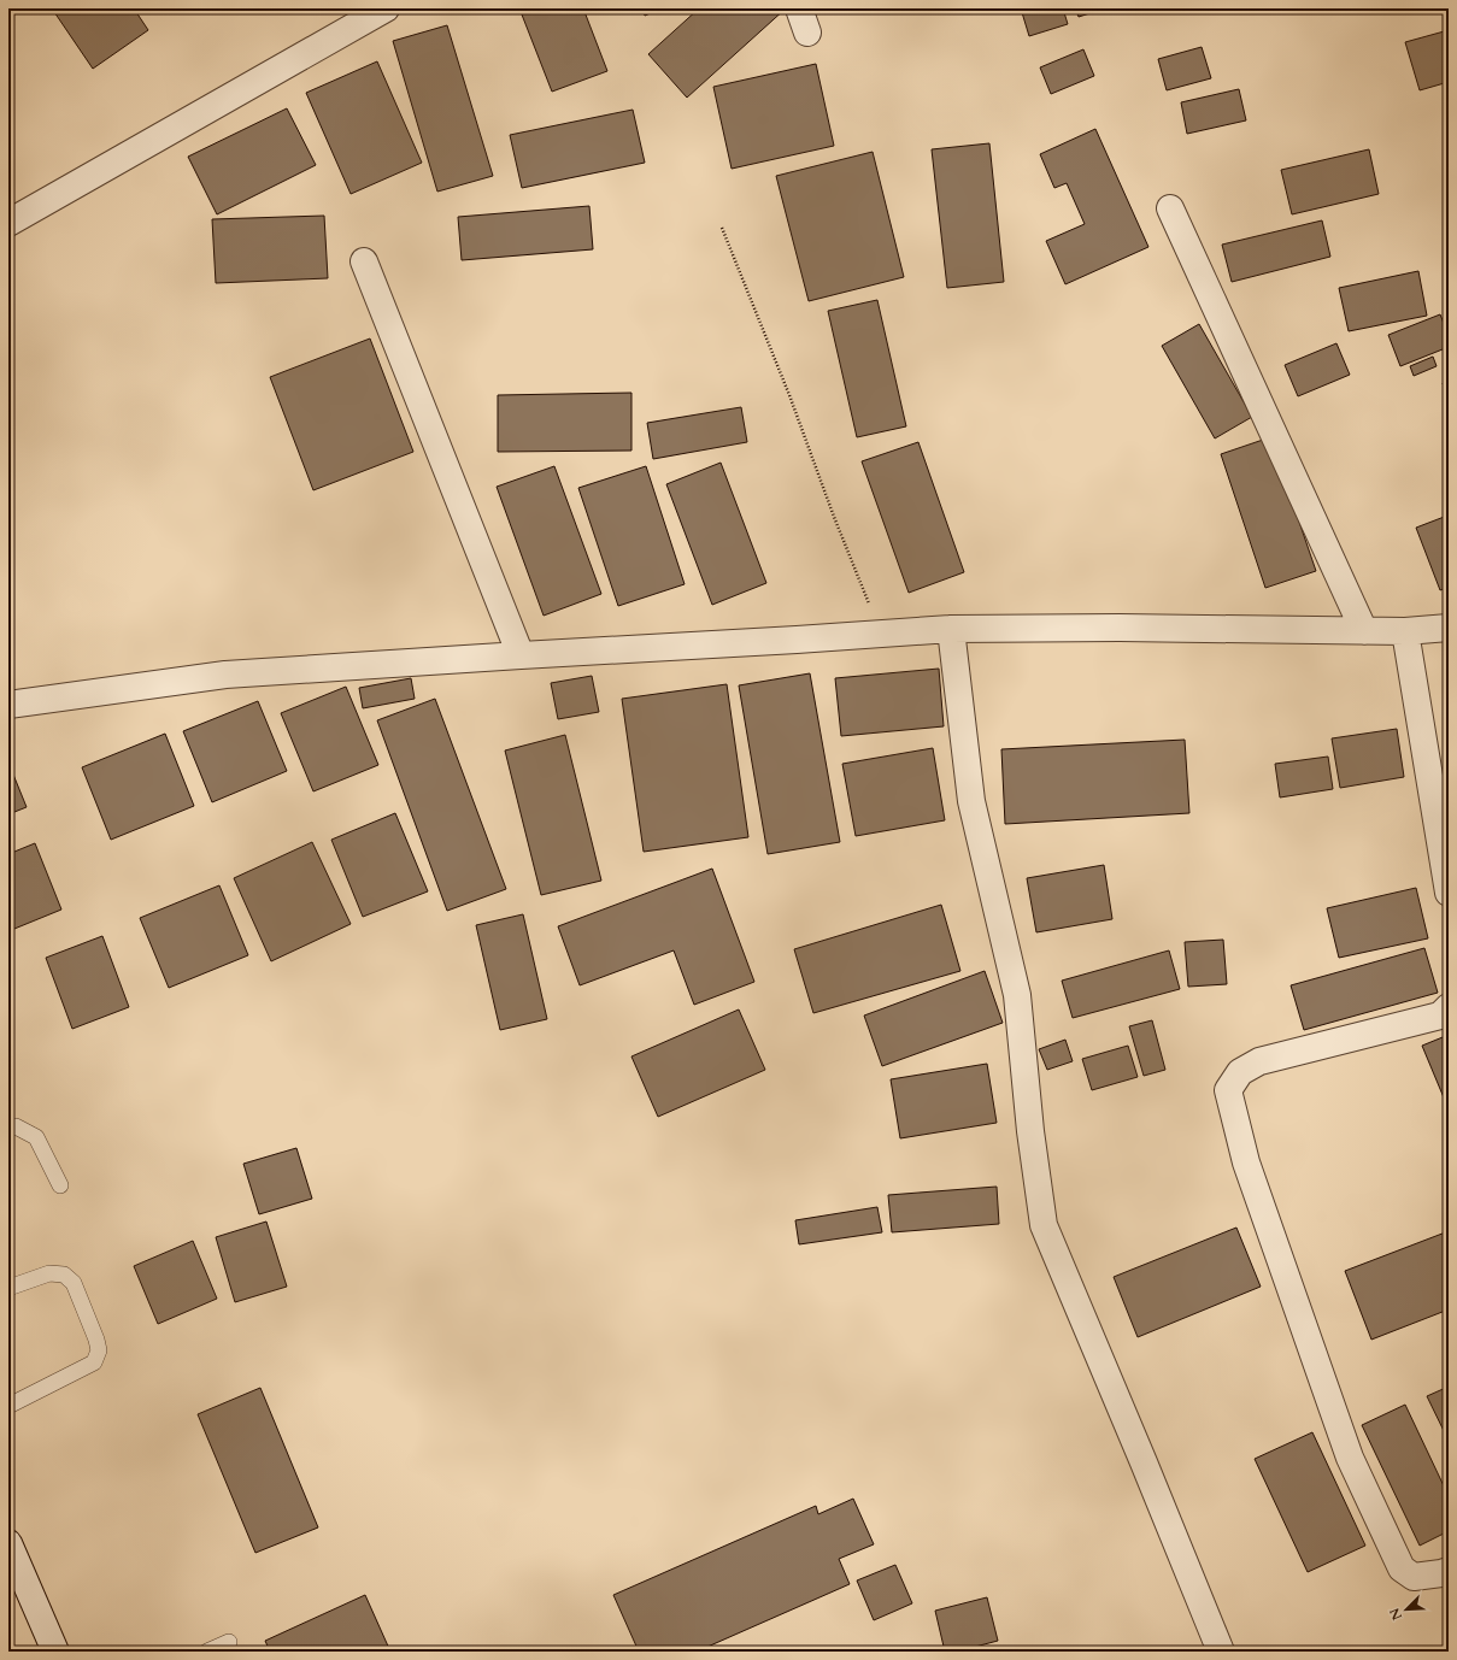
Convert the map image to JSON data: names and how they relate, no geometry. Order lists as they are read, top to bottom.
{
  "north": "bottom left"
}
